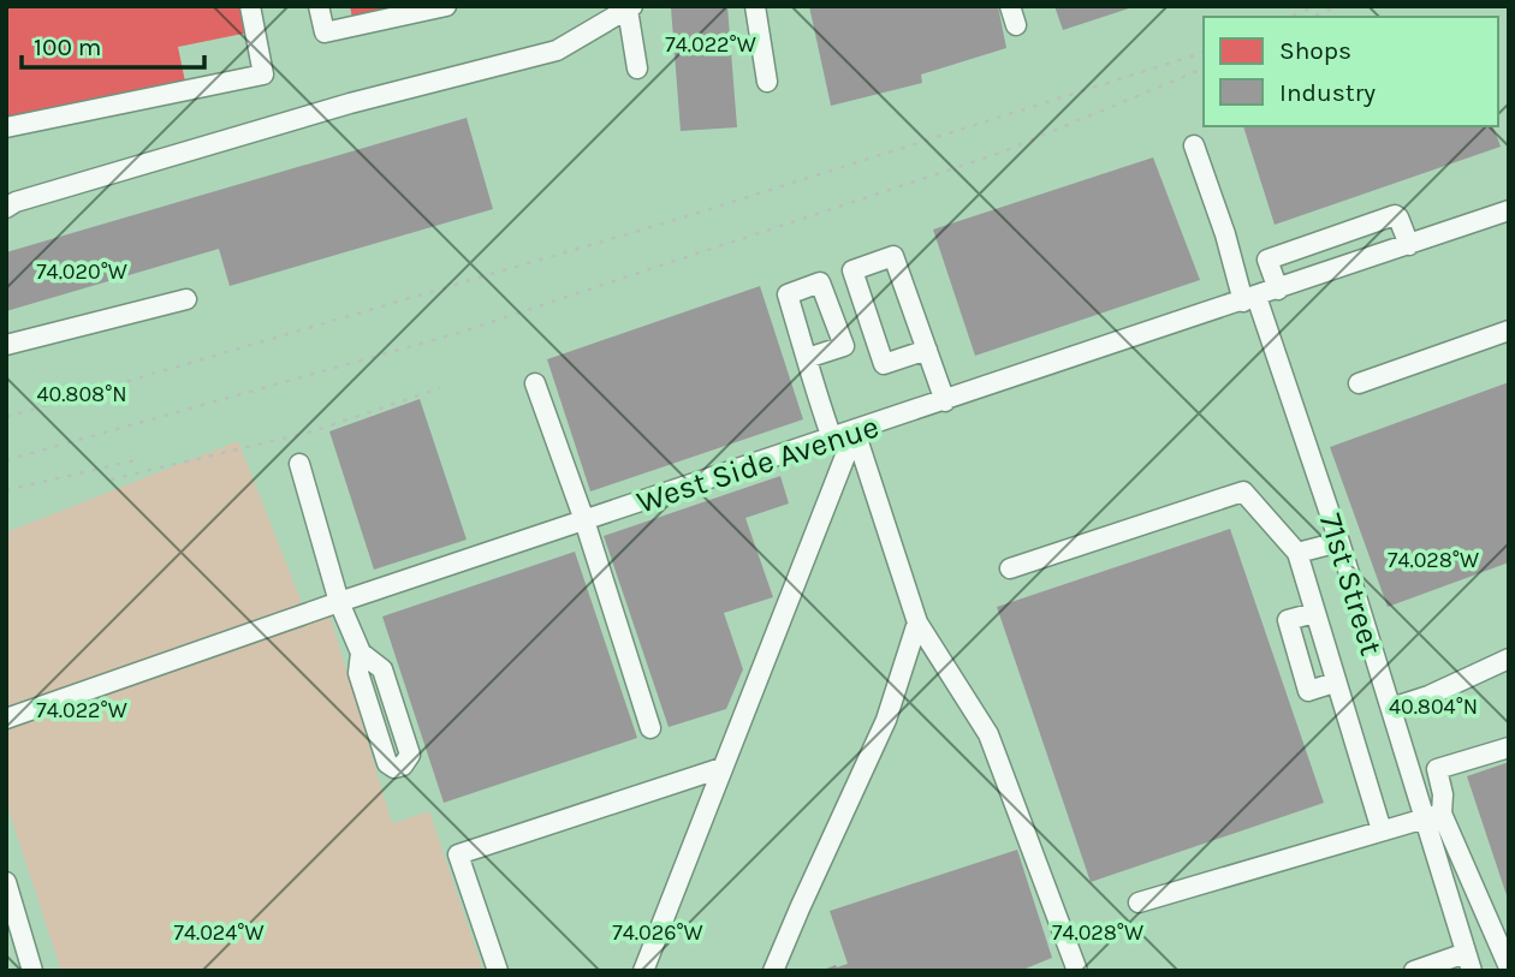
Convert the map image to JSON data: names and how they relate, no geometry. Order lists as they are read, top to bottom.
{
  "streets": {
    "street": ["West Side Avenue", "71st Street"]
  },
  "crossings": [
    ["West Side Avenue", "71st Street"]
  ],
  "legend": ["Shops", "Industry"],
  "scale_bar": "100 m",
  "coordinates": [
    "74.022°W",
    "74.020°W",
    "40.808°N",
    "74.028°W",
    "40.804°N",
    "74.024°W",
    "74.026°W"
  ]
}
